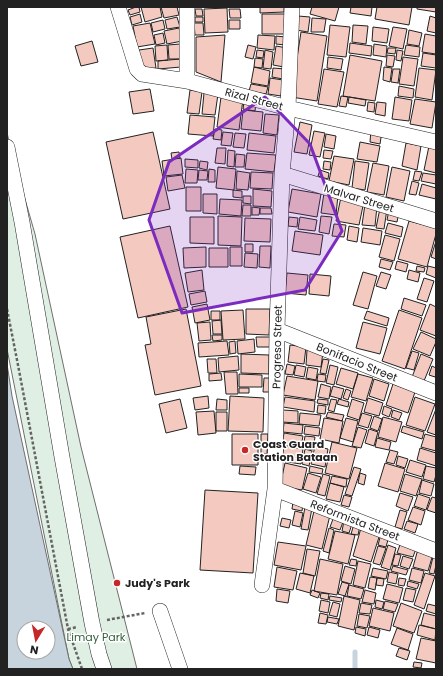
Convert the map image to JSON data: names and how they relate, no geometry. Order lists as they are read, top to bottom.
{
  "streets": {
    "street": [
      "Rizal Street",
      "Malvar Street",
      "Progreso Street",
      "Bonifacio Street",
      "Reformista Street"
    ]
  },
  "crossings": [
    ["Rizal Street", "Progreso Street"],
    ["Malvar Street", "Progreso Street"],
    ["Progreso Street", "Bonifacio Street"],
    ["Progreso Street", "Reformista Street"]
  ],
  "parks": ["Limay Park"],
  "places": ["Coast Guard Station Bataan", "Judy's Park"],
  "north": "bottom"
}
